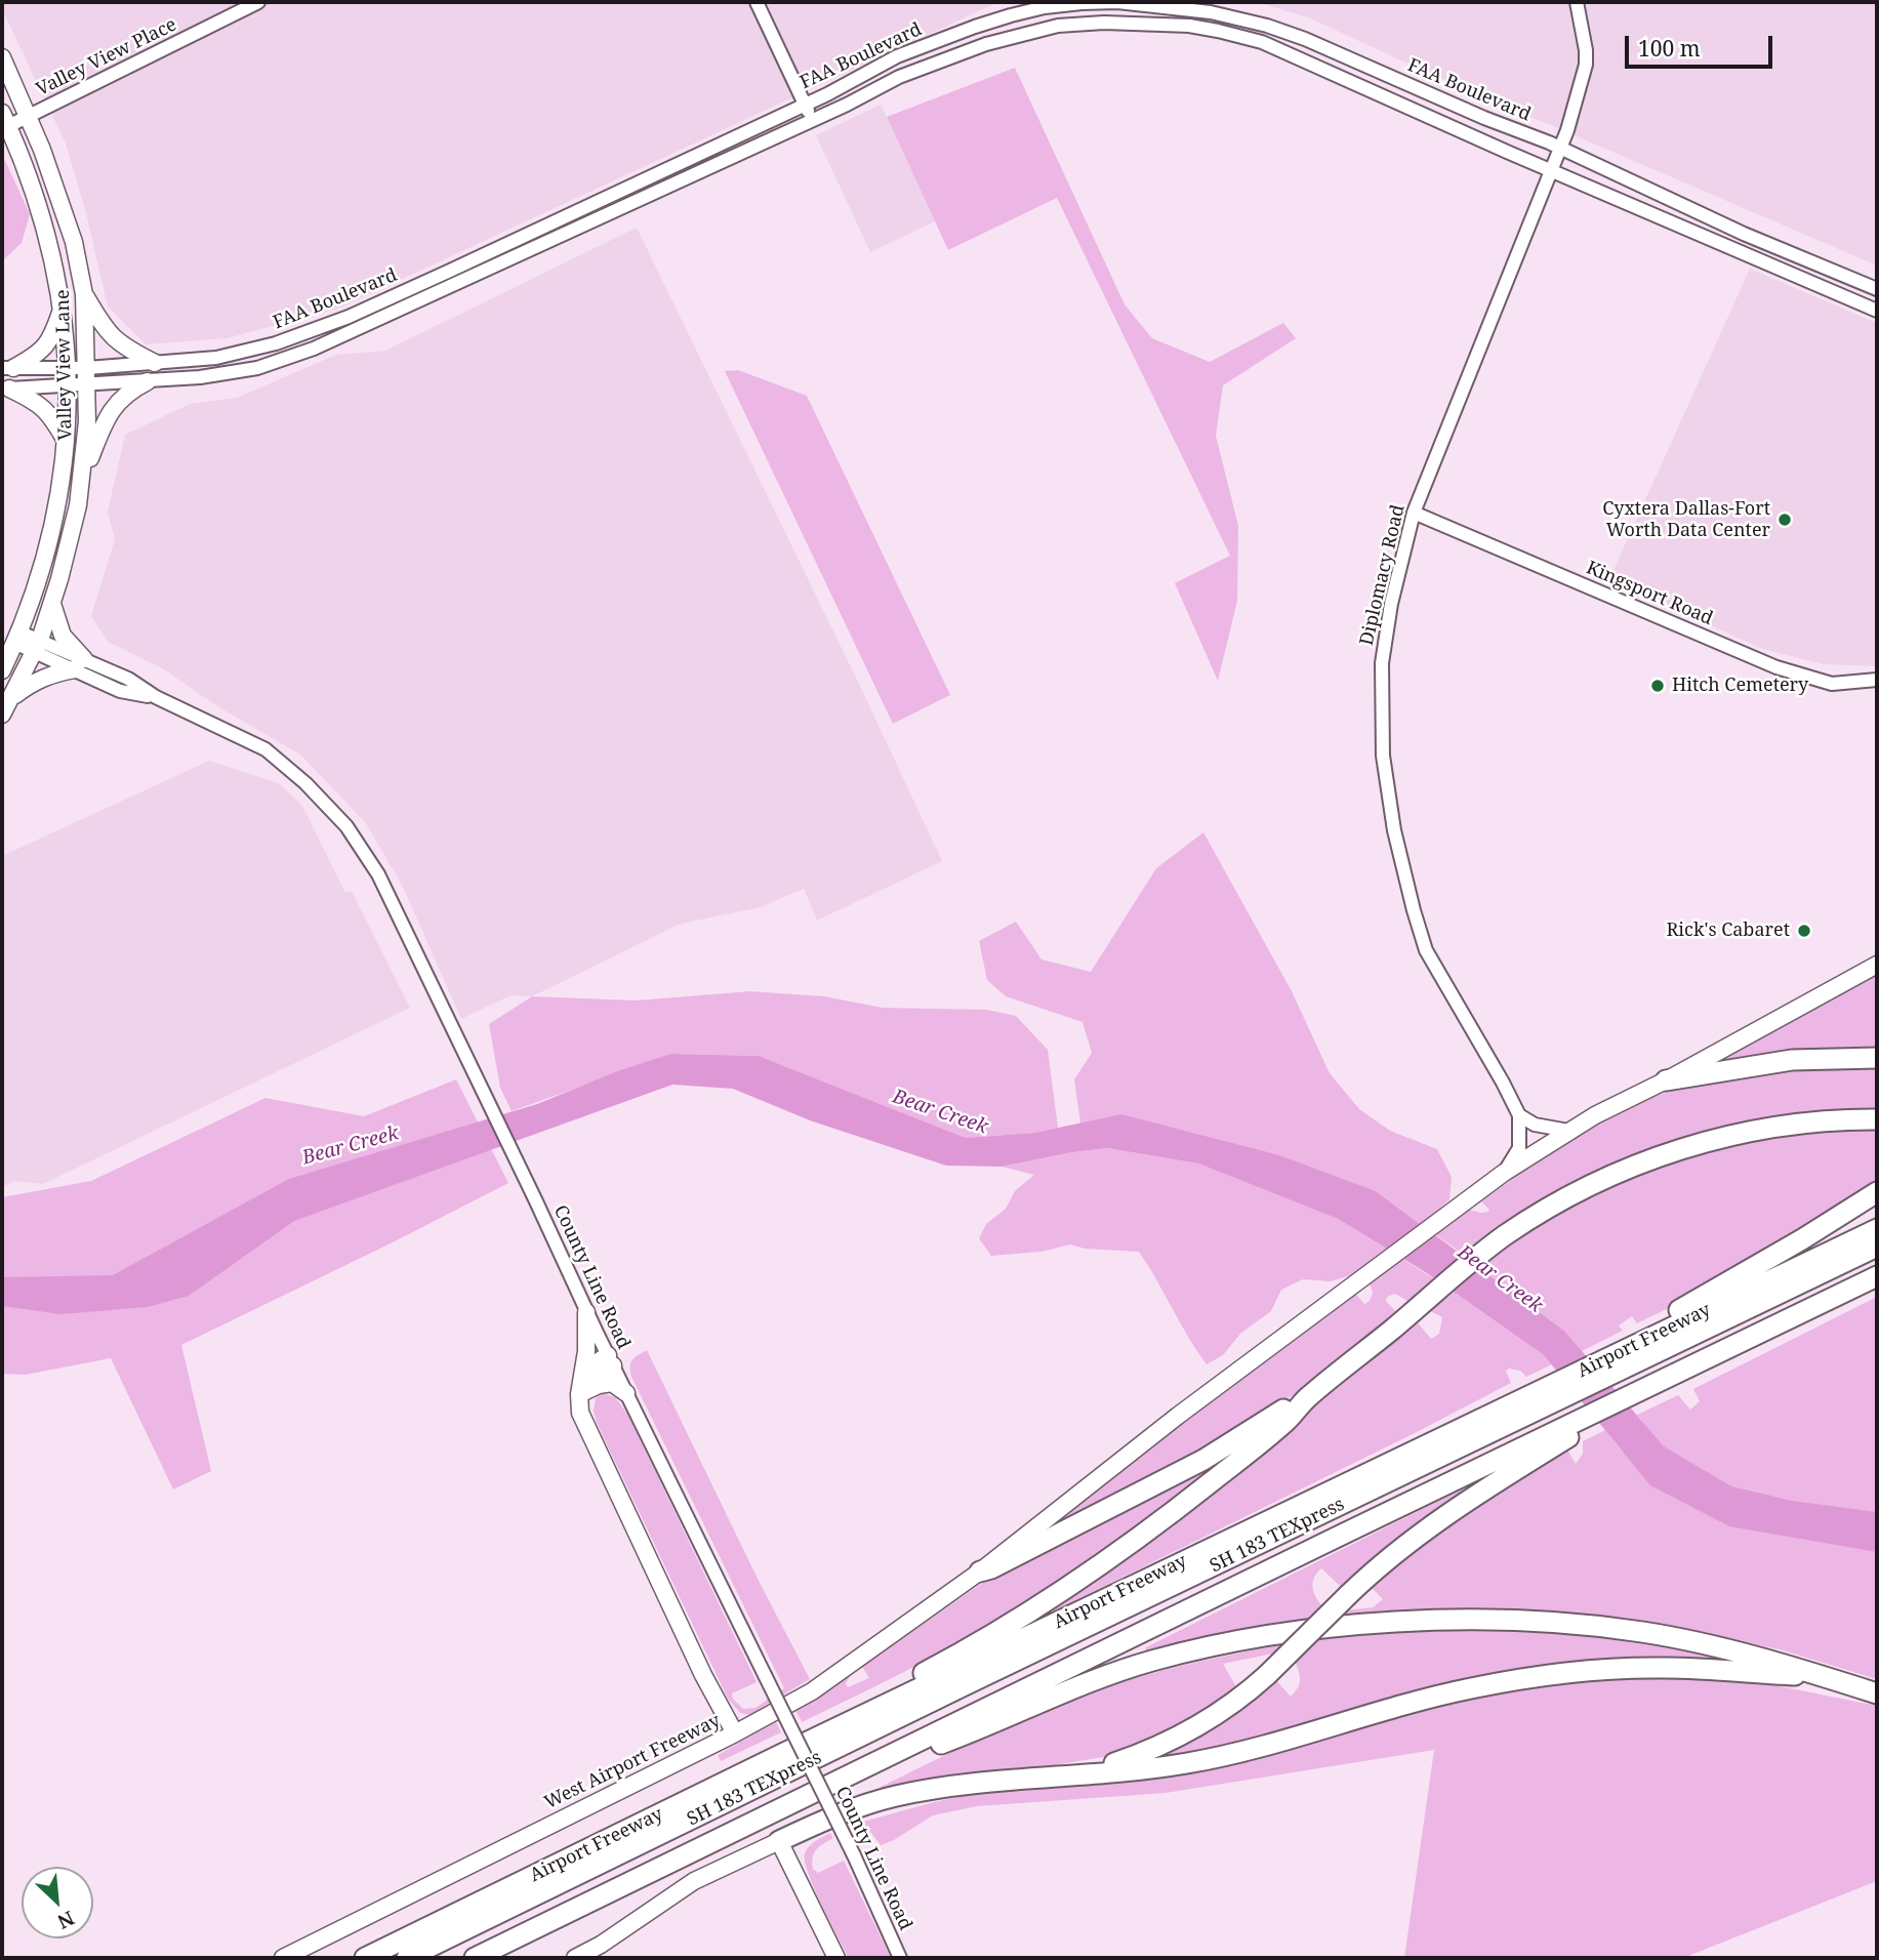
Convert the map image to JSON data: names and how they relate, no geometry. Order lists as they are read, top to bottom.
{
  "streets": {
    "highway": ["Airport Freeway", "SH 183 TEXpress"],
    "main road": ["Valley View Lane", "West Airport Freeway"],
    "street": [
      "FAA Boulevard",
      "Valley View Place",
      "Diplomacy Road",
      "Kingsport Road",
      "County Line Road"
    ]
  },
  "crossings": [
    ["FAA Boulevard", "Valley View Lane"],
    ["FAA Boulevard", "Diplomacy Road"],
    ["Valley View Place", "Valley View Lane"],
    ["Valley View Lane", "County Line Road"],
    ["Diplomacy Road", "Kingsport Road"],
    ["Airport Freeway", "SH 183 TEXpress"]
  ],
  "water": ["Bear Creek"],
  "places": ["Cyxtera Dallas-Fort Worth Data Center", "Hitch Cemetery", "Rick's Cabaret"],
  "scale_bar": "100 m",
  "north": "bottom right"
}
